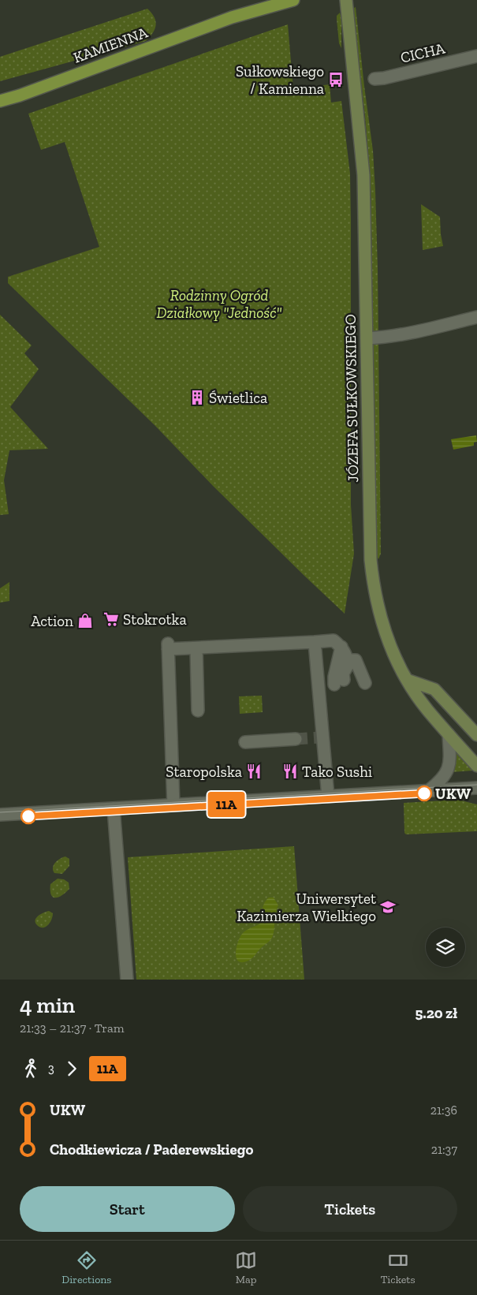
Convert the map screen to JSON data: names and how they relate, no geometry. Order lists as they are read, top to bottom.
{
  "streets": {
    "main road": ["KAMIENNA", "JÓZEFA SUŁKOWSKIEGO"],
    "street": ["CICHA"]
  },
  "parks": ["Rodzinny Ogród Działkowy \"Jedność\""],
  "places": {
    "bus stop": ["Sułkowskiego / Kamienna"],
    "building": ["Świetlica"],
    "supermarket": ["Stokrotka"],
    "shop": ["Action"],
    "restaurant": ["Staropolska", "Tako Sushi"],
    "other": ["UKW"],
    "school or university": ["Uniwersytet Kazimierza Wielkiego"]
  },
  "lines": ["tram line 11A"],
  "page": {
    "on_map": "11A",
    "heading": ["4 min", "21:33 – 21:37 · Tram", "5.20 zł"],
    "legs": ["3", "11A"],
    "list": [
      {
        "name": "UKW",
        "value": "21:36"
      },
      {
        "name": "Chodkiewicza / Paderewskiego",
        "value": "21:37"
      }
    ],
    "buttons": ["Start", "Tickets"],
    "tabs": ["Directions", "Map", "Tickets"]
  }
}
